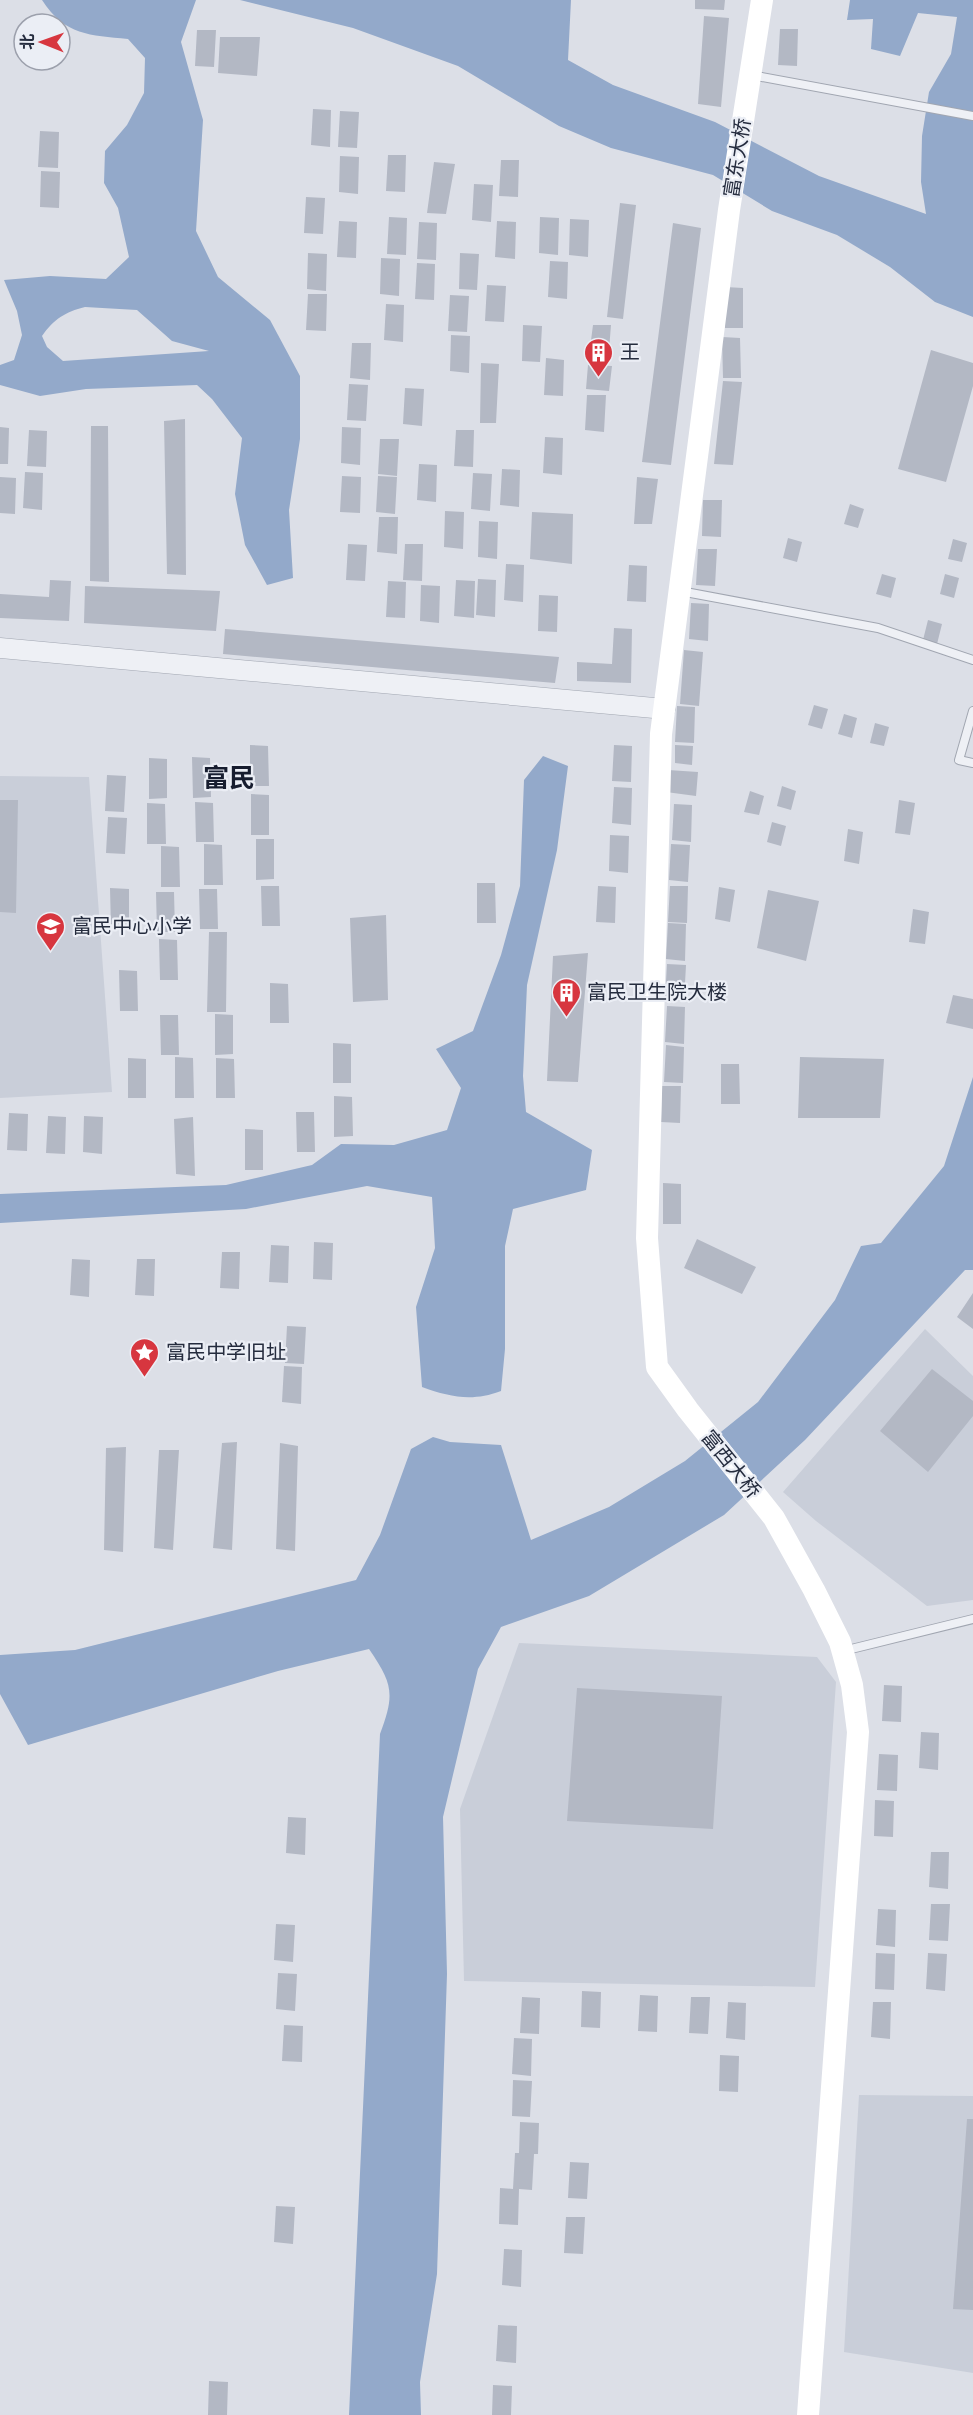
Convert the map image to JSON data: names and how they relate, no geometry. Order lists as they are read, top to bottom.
{
  "streets": {
    "main road": ["富东大桥", "富西大桥"]
  },
  "crossings": [
    ["富东大桥", "富西大桥"]
  ],
  "districts": ["富民"],
  "places": {
    "building": ["王", "富民卫生院大楼"],
    "school or university": ["富民中心小学"],
    "place": ["富民中学旧址"]
  },
  "north": "left"
}
